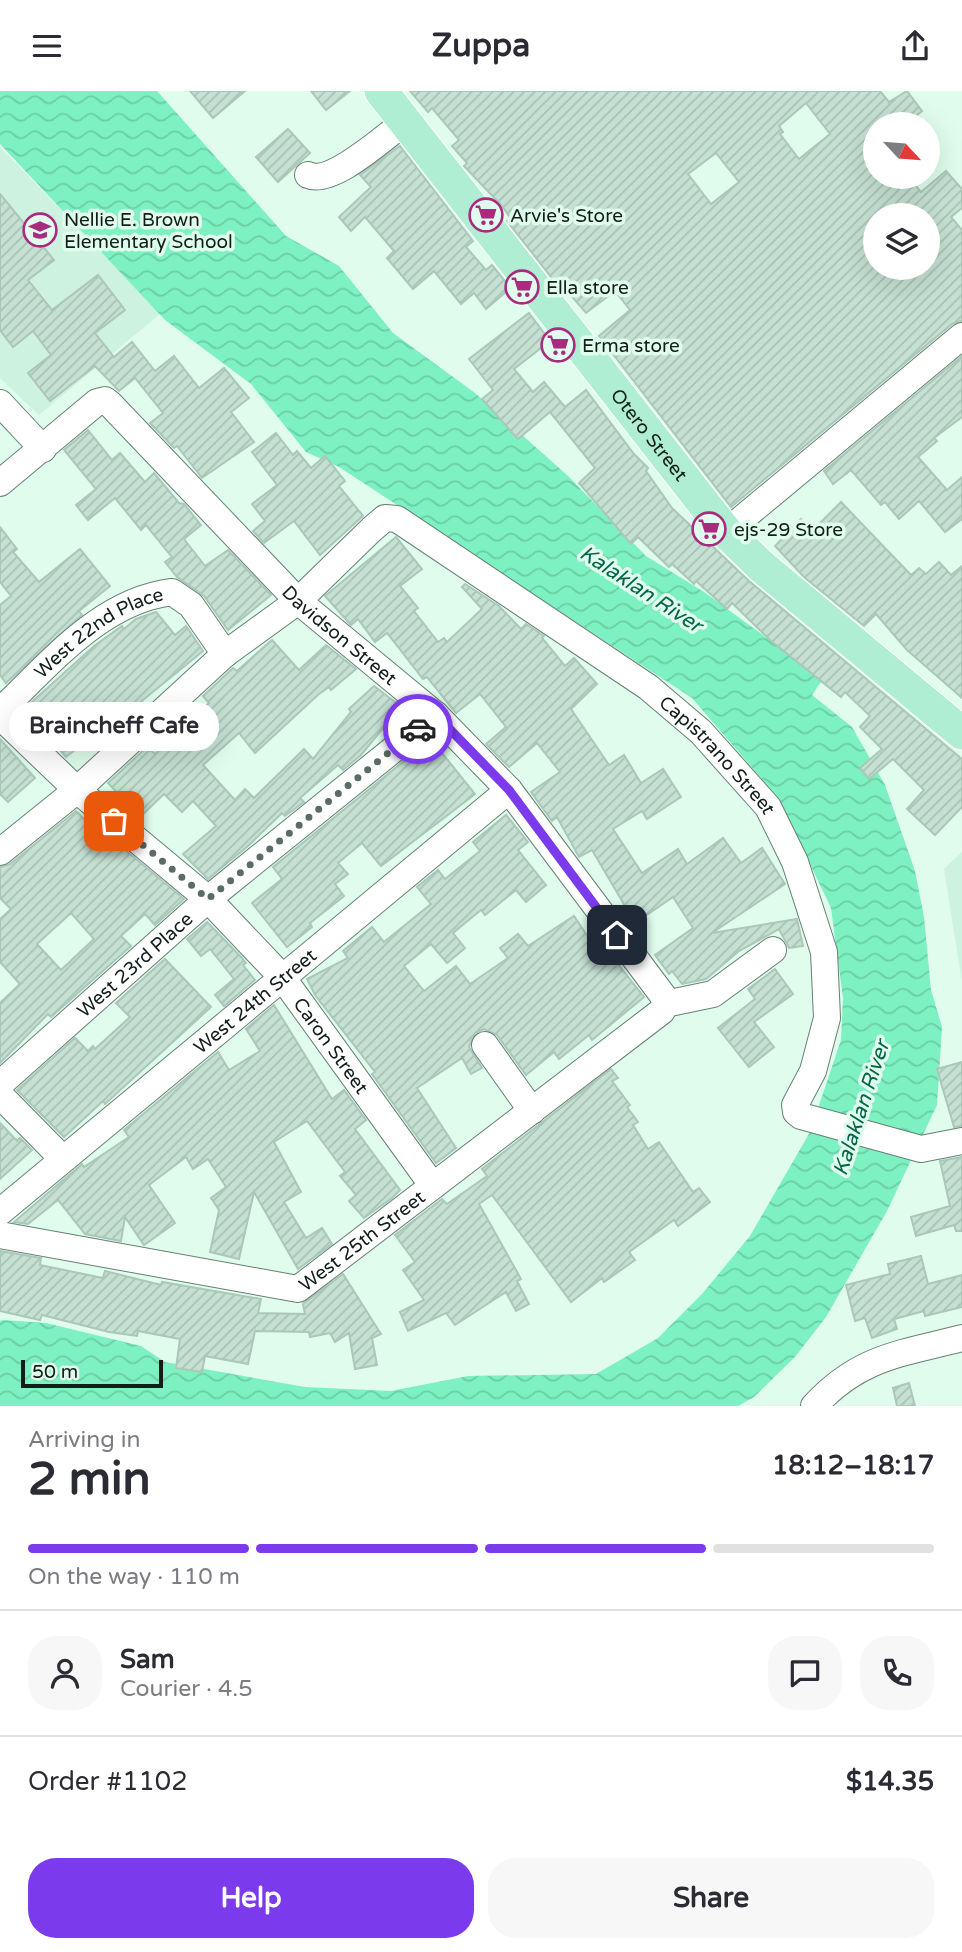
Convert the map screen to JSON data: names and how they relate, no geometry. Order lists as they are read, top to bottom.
{
  "streets": {
    "main road": ["Otero Street"],
    "street": [
      "Davidson Street",
      "West 22nd Place",
      "Capistrano Street",
      "West 23rd Place",
      "West 24th Street",
      "Caron Street",
      "West 25th Street"
    ]
  },
  "crossings": [
    ["Davidson Street", "Capistrano Street"],
    ["Davidson Street", "West 23rd Place"],
    ["Davidson Street", "West 24th Street"],
    ["Davidson Street", "West 25th Street"],
    ["West 22nd Place", "Caron Street"],
    ["West 23rd Place", "Caron Street"],
    ["West 24th Street", "Caron Street"],
    ["Caron Street", "West 25th Street"]
  ],
  "water": ["Kalaklan River"],
  "places": {
    "supermarket": [
      "Arvie's Store",
      "Ella store",
      "Erma store",
      "ejs-29 Store"
    ],
    "school or university": ["Nellie E. Brown Elementary School"],
    "other": ["Braincheff Cafe"]
  },
  "scale_bar": "50 m",
  "north": "bottom right",
  "page": {
    "header": "Zuppa",
    "bubble": "Braincheff Cafe",
    "scale": "50 m",
    "heading": ["2 min", "Arriving in", "18:12–18:17"],
    "panel": [
      "Sam",
      "Courier · 4.5",
      "Order #1102",
      "$14.35"
    ],
    "bar": "On the way · 110 m",
    "buttons": ["Help", "Share"]
  }
}
